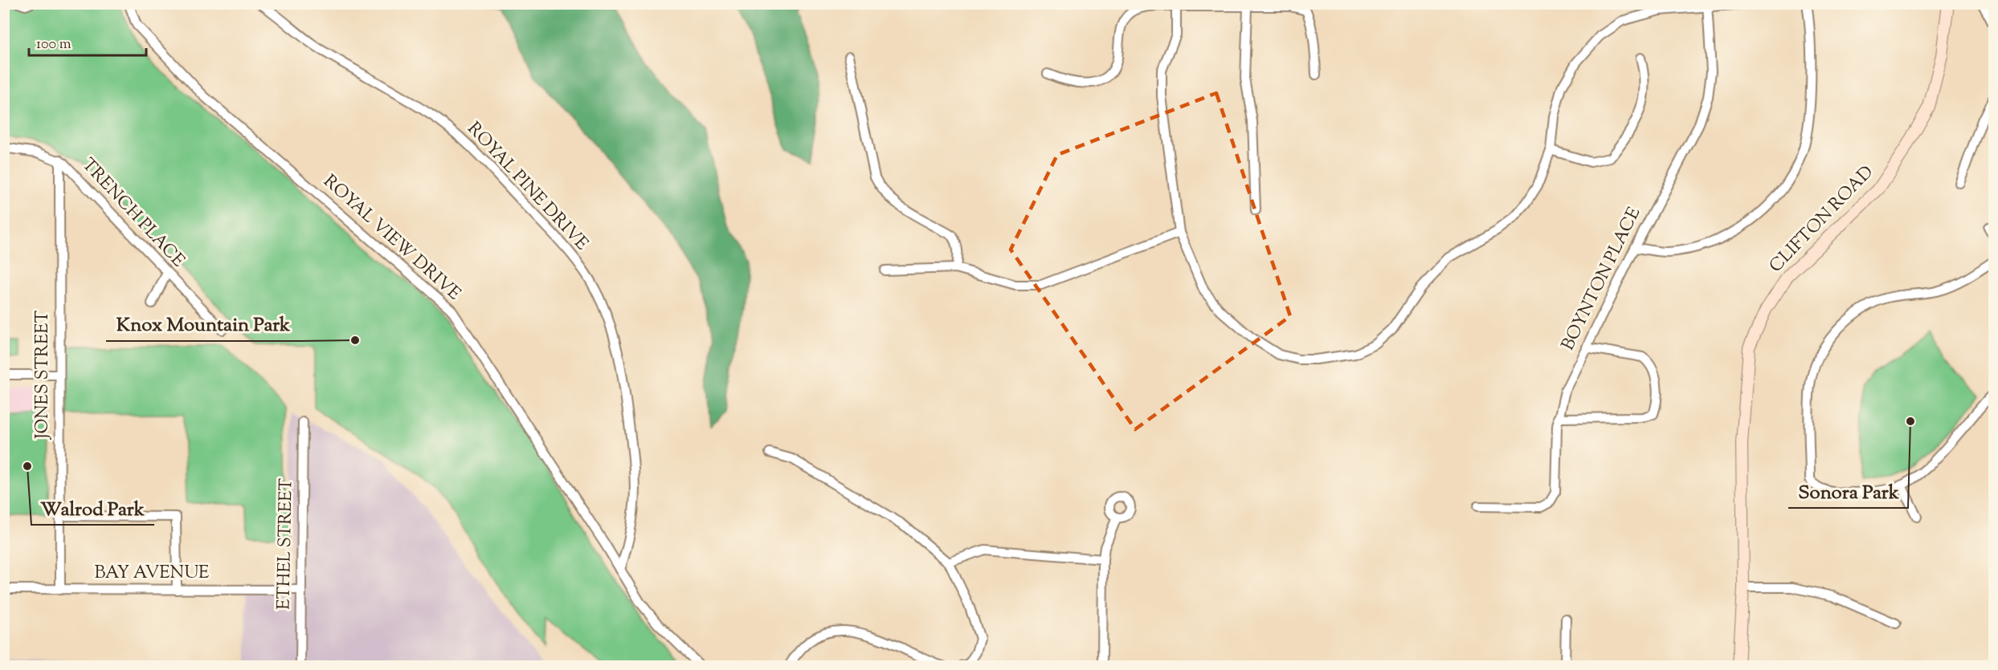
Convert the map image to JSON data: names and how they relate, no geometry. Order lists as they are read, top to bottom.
{
  "streets": {
    "main road": ["CLIFTON ROAD"],
    "street": [
      "ROYAL PINE DRIVE",
      "TRENCH PLACE",
      "ROYAL VIEW DRIVE",
      "BOYNTON PLACE",
      "JONES STREET",
      "ETHEL STREET",
      "BAY AVENUE"
    ]
  },
  "crossings": [
    ["ROYAL PINE DRIVE", "ROYAL VIEW DRIVE"],
    ["TRENCH PLACE", "JONES STREET"],
    ["JONES STREET", "BAY AVENUE"],
    ["ETHEL STREET", "BAY AVENUE"]
  ],
  "places": ["Knox Mountain Park", "Sonora Park", "Walrod Park"],
  "scale_bar": "100 m"
}
